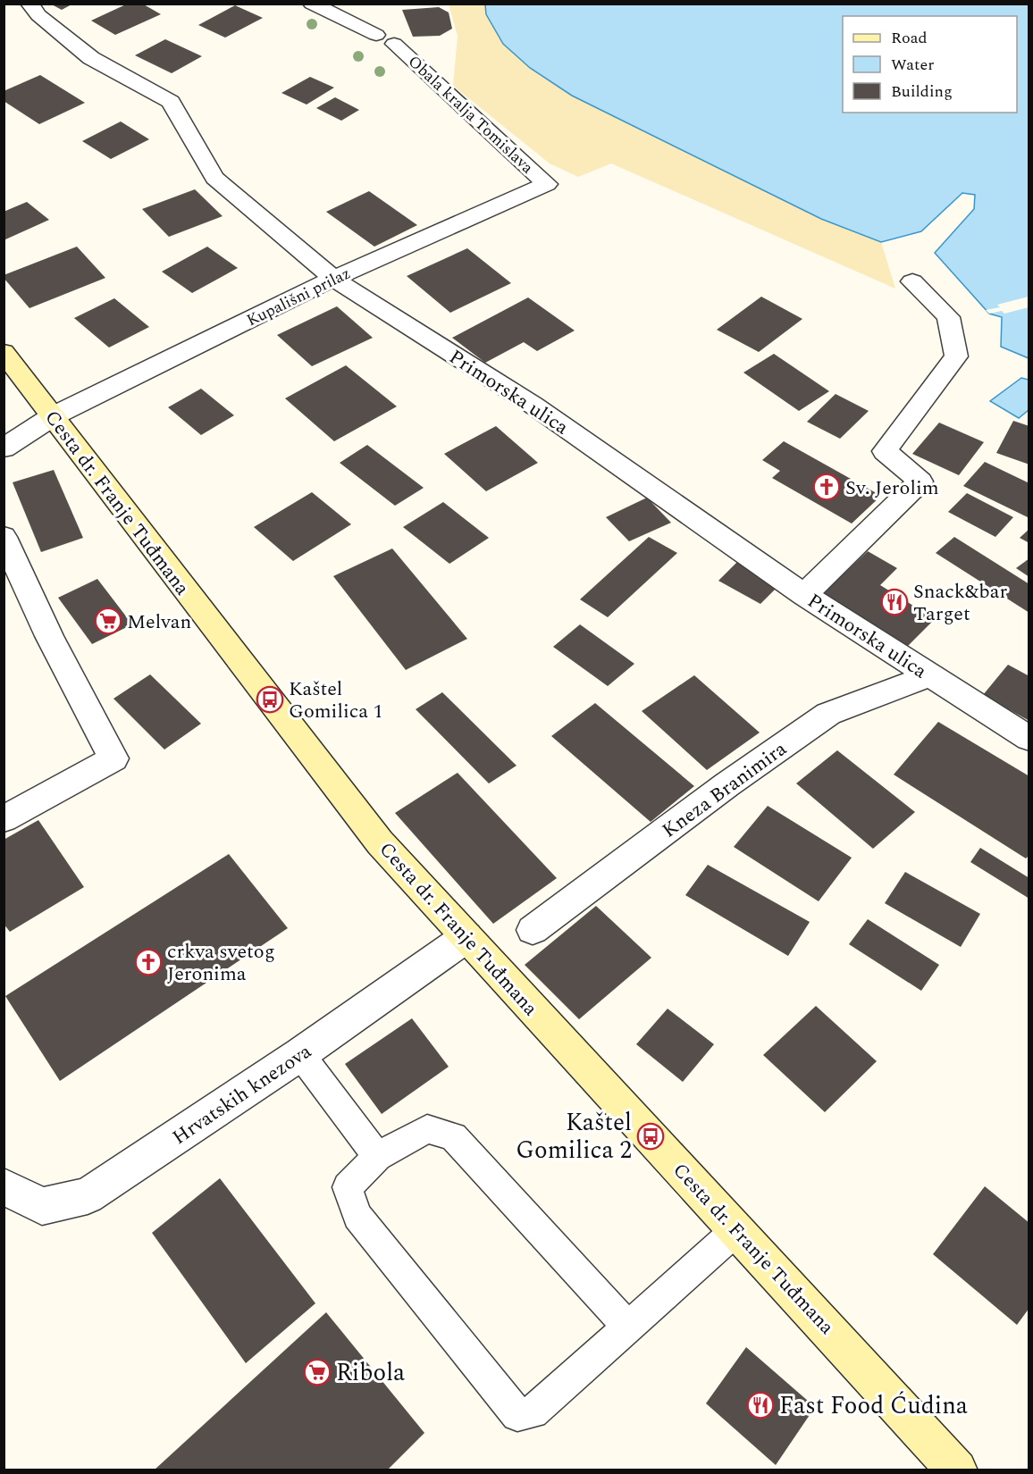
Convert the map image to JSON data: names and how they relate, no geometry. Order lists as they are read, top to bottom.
{
  "streets": {
    "main road": ["Cesta dr. Franje Tuđmana"],
    "street": [
      "Obala kralja Tomislava",
      "Kupališni prilaz",
      "Primorska ulica",
      "Kneza Branimira",
      "Hrvatskih knezova"
    ]
  },
  "crossings": [
    ["Obala kralja Tomislava", "Kupališni prilaz"],
    ["Kupališni prilaz", "Primorska ulica"],
    ["Kupališni prilaz", "Cesta dr. Franje Tuđmana"],
    ["Primorska ulica", "Kneza Branimira"],
    ["Cesta dr. Franje Tuđmana", "Hrvatskih knezova"]
  ],
  "places": {
    "church": ["Sv. Jerolim", "crkva svetog Jeronima"],
    "restaurant": ["Snack&bar Target", "Fast Food Ćudina"],
    "supermarket": ["Melvan", "Ribola"],
    "bus stop": ["Kaštel Gomilica 1", "Kaštel Gomilica 2"]
  },
  "legend": ["Road", "Water", "Building"]
}
